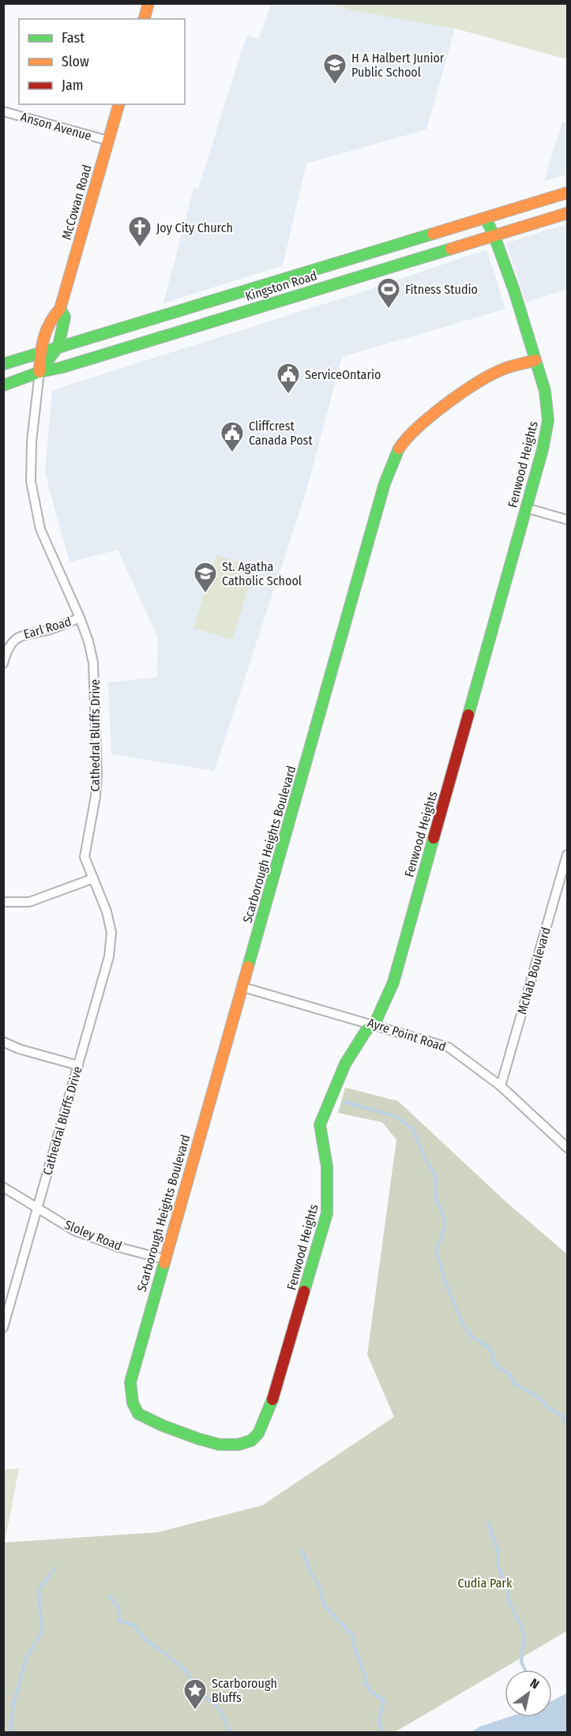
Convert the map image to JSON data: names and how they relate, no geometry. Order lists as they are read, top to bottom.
{
  "streets": {
    "street": [
      "Anson Avenue",
      "McCowan Road",
      "Kingston Road",
      "Fenwood Heights",
      "Earl Road",
      "Cathedral Bluffs Drive",
      "Scarborough Heights Boulevard",
      "McNab Boulevard",
      "Ayre Point Road",
      "Sloley Road"
    ]
  },
  "crossings": [
    ["Anson Avenue", "McCowan Road"],
    ["McCowan Road", "Kingston Road"],
    ["McCowan Road", "Cathedral Bluffs Drive"],
    ["Kingston Road", "Fenwood Heights"],
    ["Kingston Road", "Cathedral Bluffs Drive"],
    ["Fenwood Heights", "Scarborough Heights Boulevard"],
    ["Fenwood Heights", "Ayre Point Road"],
    ["Earl Road", "Cathedral Bluffs Drive"],
    ["Cathedral Bluffs Drive", "Sloley Road"],
    ["Scarborough Heights Boulevard", "Ayre Point Road"],
    ["Scarborough Heights Boulevard", "Sloley Road"],
    ["McNab Boulevard", "Ayre Point Road"]
  ],
  "parks": ["Cudia Park"],
  "places": {
    "school or university": ["H A Halbert Junior Public School", "St. Agatha Catholic School"],
    "church": ["Joy City Church"],
    "sports": ["Fitness Studio"],
    "public building": ["ServiceOntario", "Cliffcrest Canada Post"],
    "place": ["Scarborough Bluffs"]
  },
  "legend": ["Fast", "Slow", "Jam"],
  "north": "top right"
}
